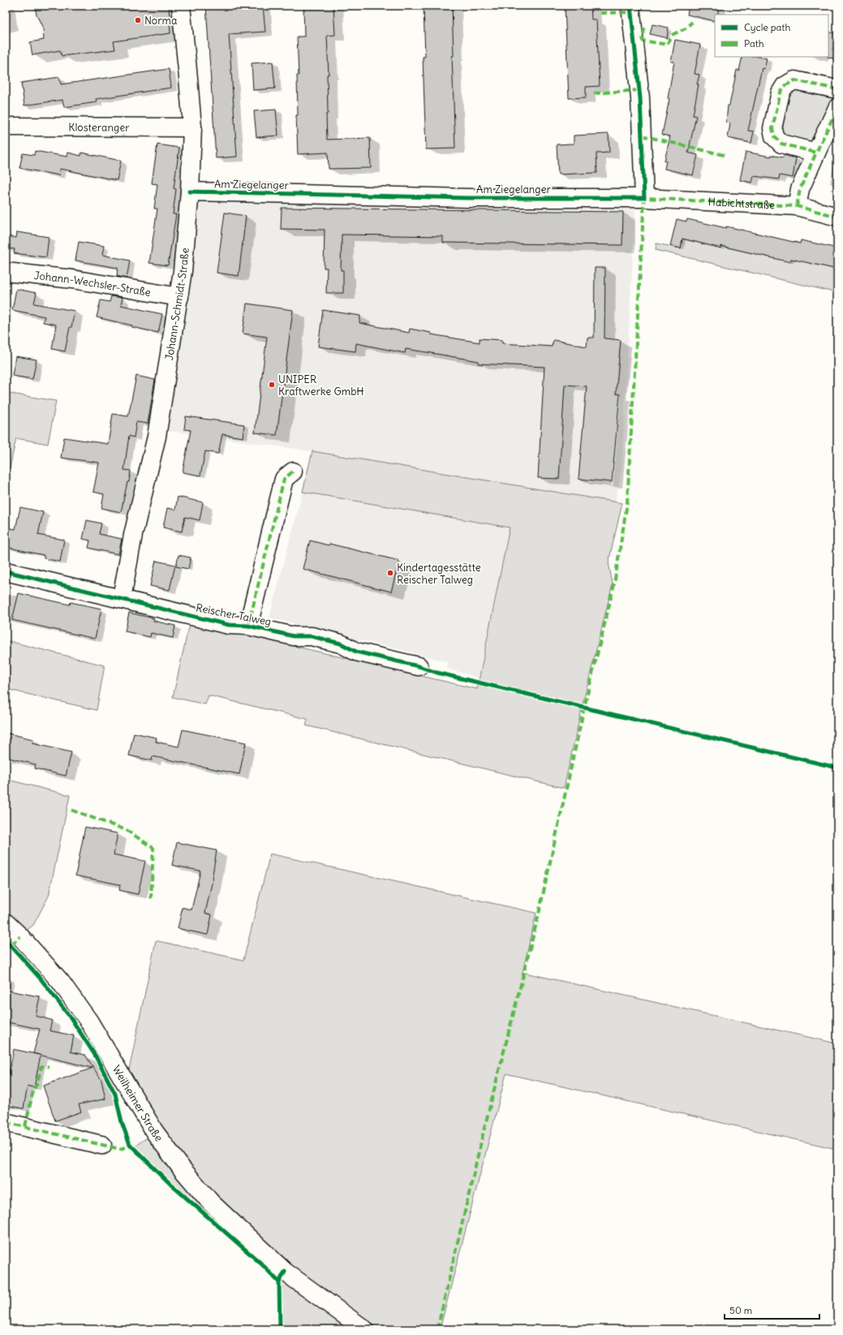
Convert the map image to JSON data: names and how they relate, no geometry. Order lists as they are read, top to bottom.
{
  "streets": {
    "street": [
      "Klosteranger",
      "Am Ziegelanger",
      "Habichtstraße",
      "Johann-Wechsler-Straße",
      "Johann-Schmidt-Straße",
      "Reischer Talweg",
      "Weilheimer Straße"
    ]
  },
  "crossings": [
    ["Klosteranger", "Johann-Schmidt-Straße"],
    ["Am Ziegelanger", "Habichtstraße"],
    ["Am Ziegelanger", "Johann-Schmidt-Straße"],
    ["Johann-Wechsler-Straße", "Johann-Schmidt-Straße"],
    ["Johann-Schmidt-Straße", "Reischer Talweg"]
  ],
  "places": ["Norma", "UNIPER Kraftwerke GmbH", "Kindertagesstätte Reischer Talweg"],
  "legend": ["Cycle path", "Path"],
  "scale_bar": "50 m"
}
